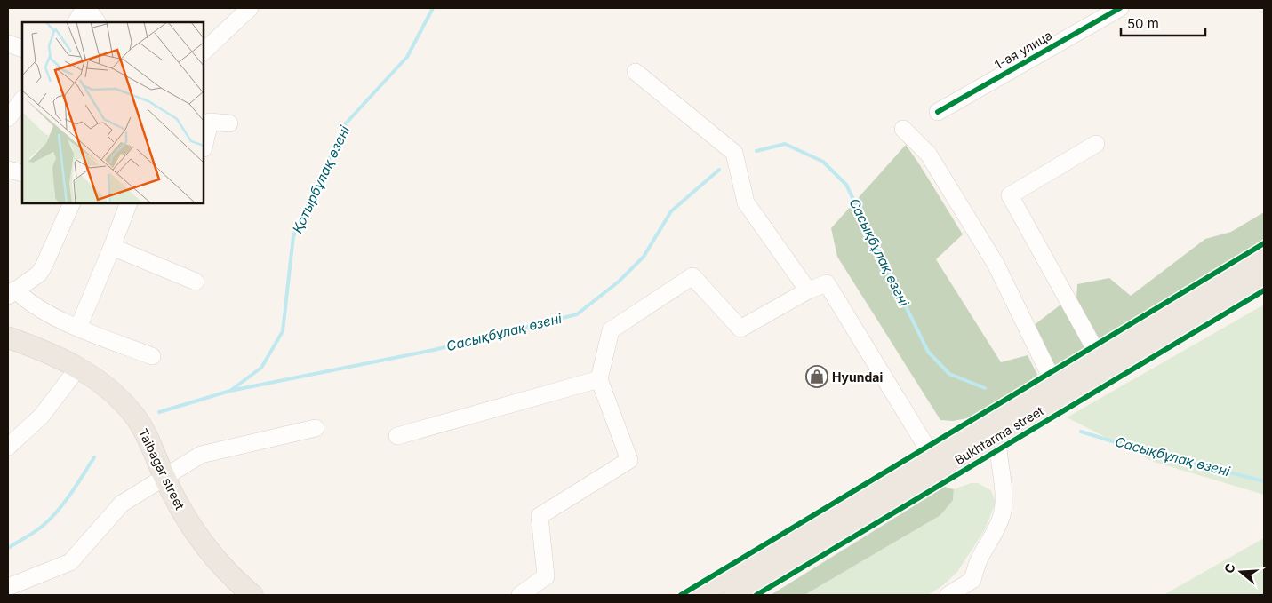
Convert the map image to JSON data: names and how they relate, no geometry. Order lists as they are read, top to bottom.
{
  "streets": {
    "main road": ["Bukhtarma street", "Taibagar street"],
    "street": ["1-ая улица"]
  },
  "water": ["Қотырбұлақ өзені", "Сасықбұлақ өзені"],
  "places": {
    "shop": ["Hyundai"]
  },
  "scale_bar": "50 m",
  "north": "left"
}
